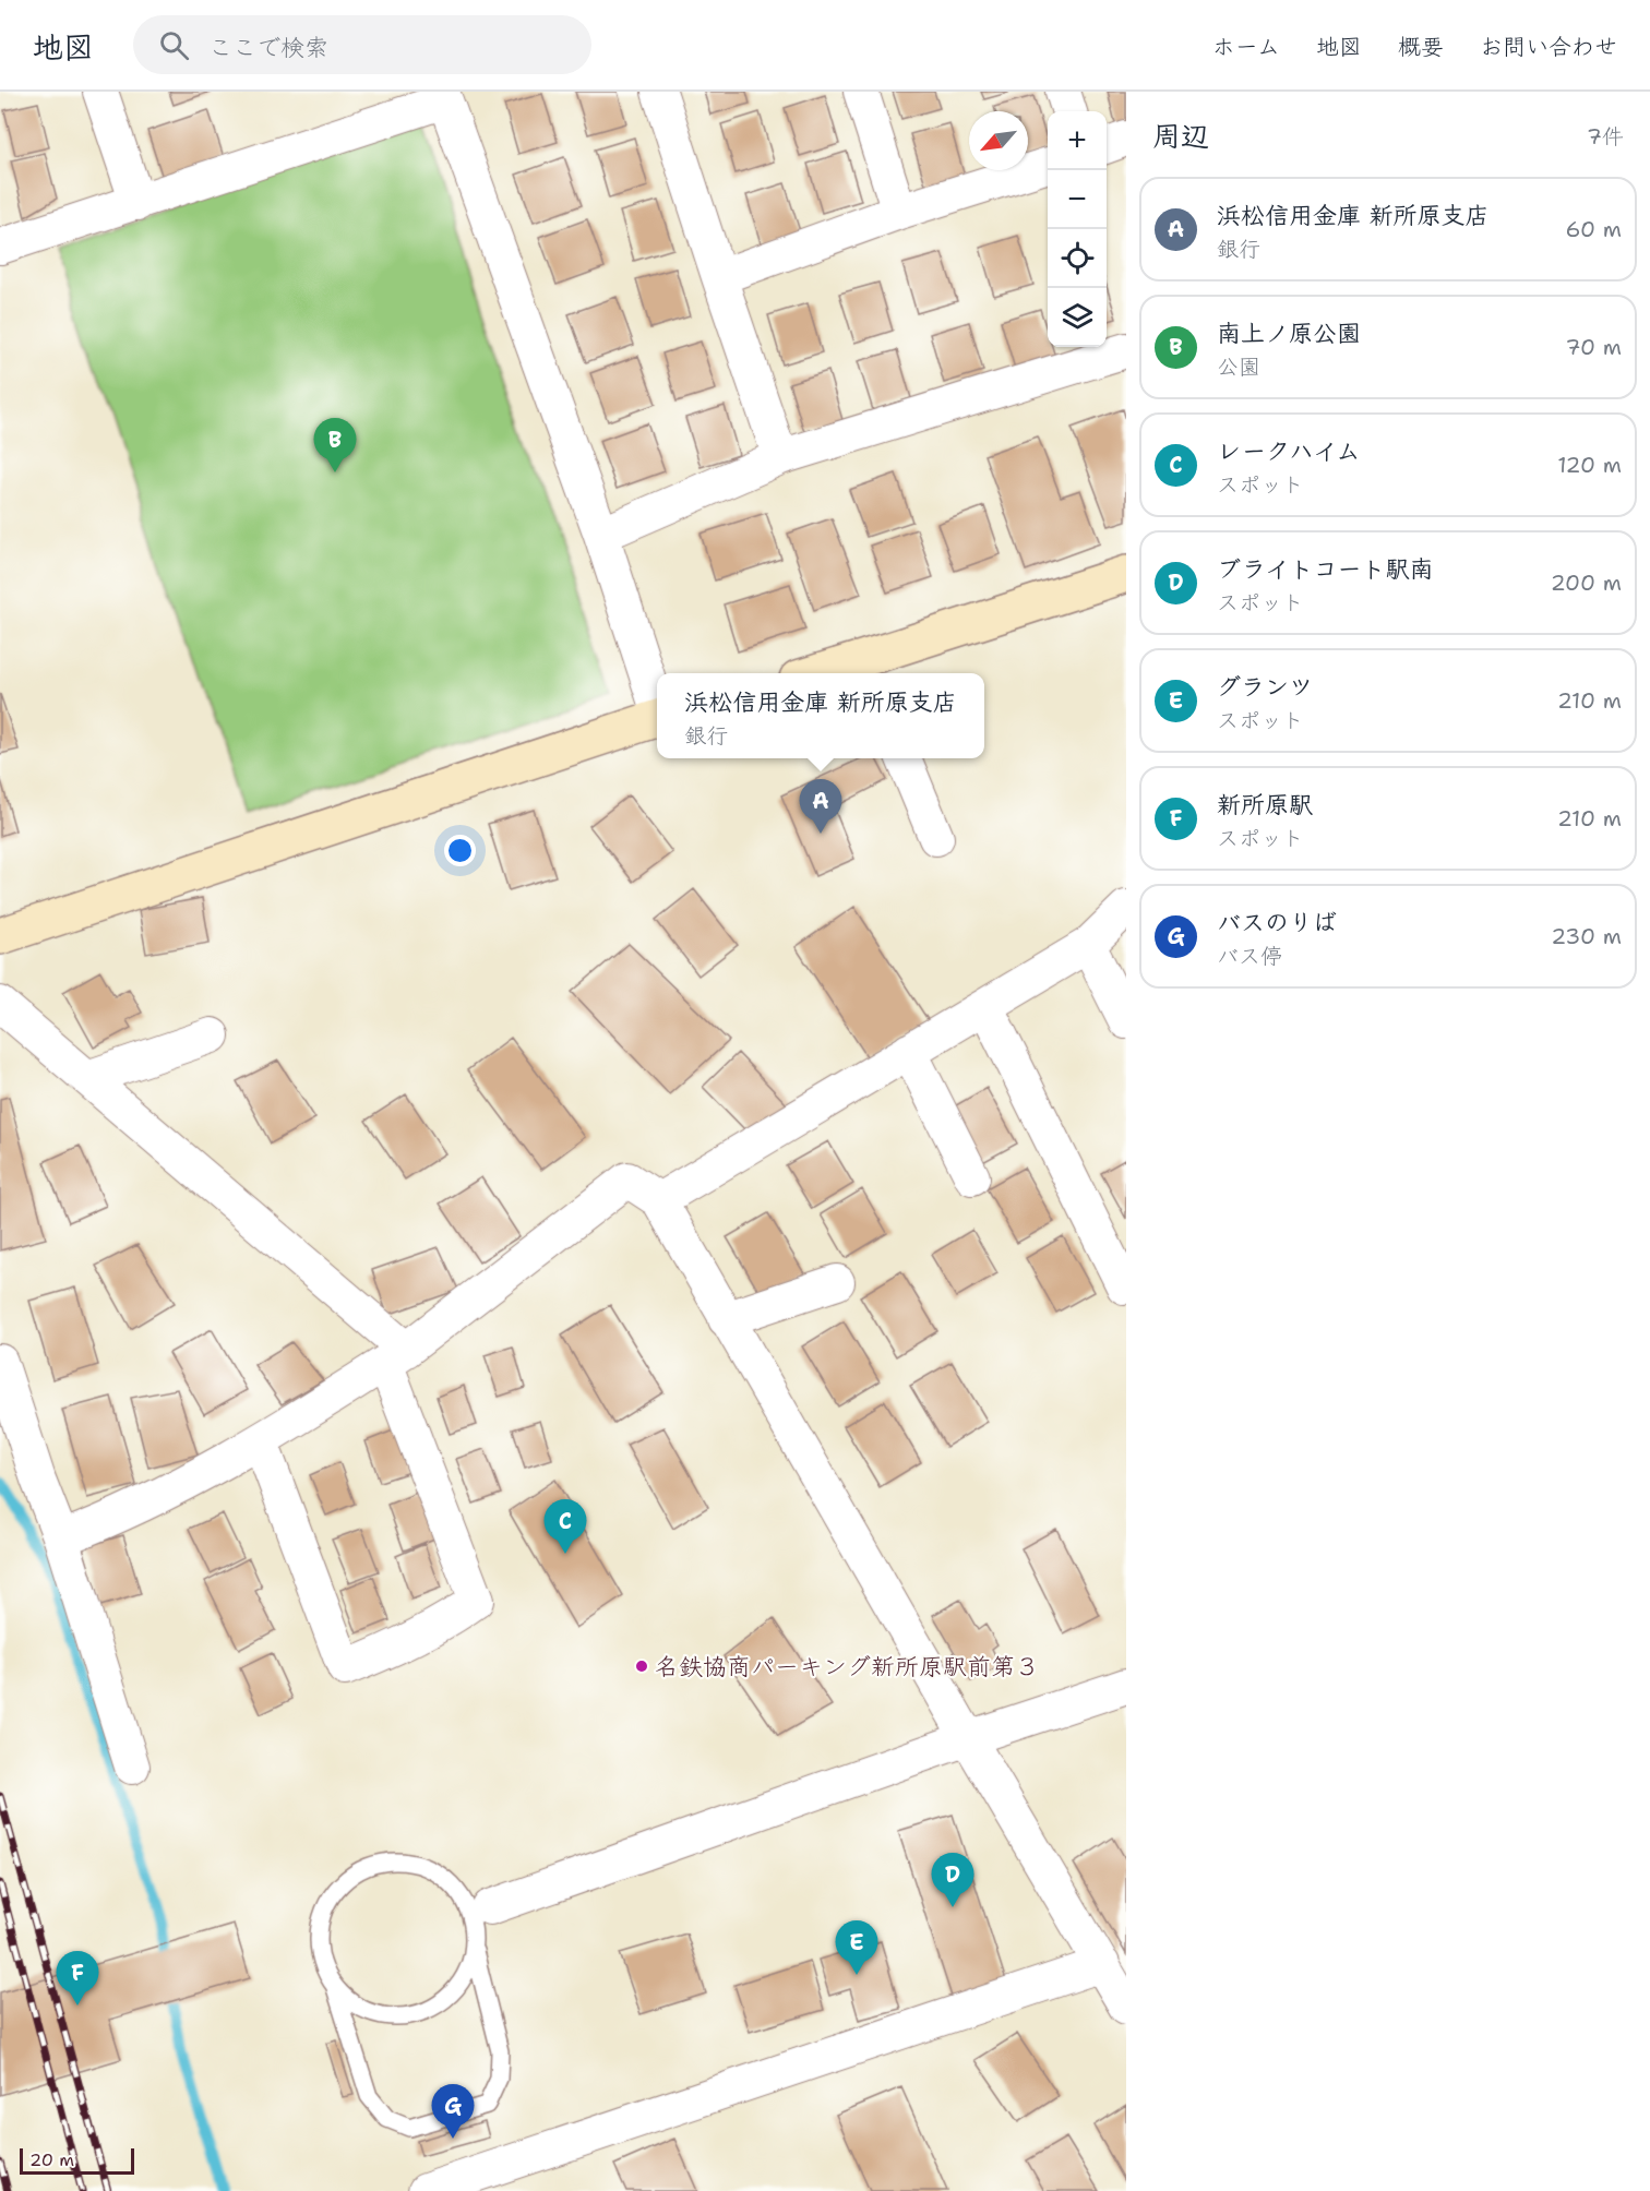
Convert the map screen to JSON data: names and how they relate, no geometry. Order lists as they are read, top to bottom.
{
  "places": ["名鉄協商パーキング新所原駅前第３"],
  "scale_bar": "20 m",
  "north": "bottom left",
  "page": {
    "header": "地図",
    "search": "ここで検索",
    "nav": [
      "ホーム",
      "地図",
      "概要",
      "お問い合わせ"
    ],
    "heading": ["周辺", "7件"],
    "map_buttons": ["+", "−"],
    "list": [
      {
        "mark": "A",
        "name": "浜松信用金庫 新所原支店",
        "note": "銀行",
        "value": "60 m"
      },
      {
        "mark": "B",
        "name": "南上ノ原公園",
        "note": "公園",
        "value": "70 m"
      },
      {
        "mark": "C",
        "name": "レークハイム",
        "note": "スポット",
        "value": "120 m"
      },
      {
        "mark": "D",
        "name": "ブライトコート駅南",
        "note": "スポット",
        "value": "200 m"
      },
      {
        "mark": "E",
        "name": "グランツ",
        "note": "スポット",
        "value": "210 m"
      },
      {
        "mark": "F",
        "name": "新所原駅",
        "note": "スポット",
        "value": "210 m"
      },
      {
        "mark": "G",
        "name": "バスのりば",
        "note": "バス停",
        "value": "230 m"
      }
    ],
    "pins": [
      "B",
      "A",
      "C",
      "D",
      "E",
      "F",
      "G"
    ],
    "popup": ["浜松信用金庫 新所原支店", "銀行"],
    "scale": "20 m"
  }
}
